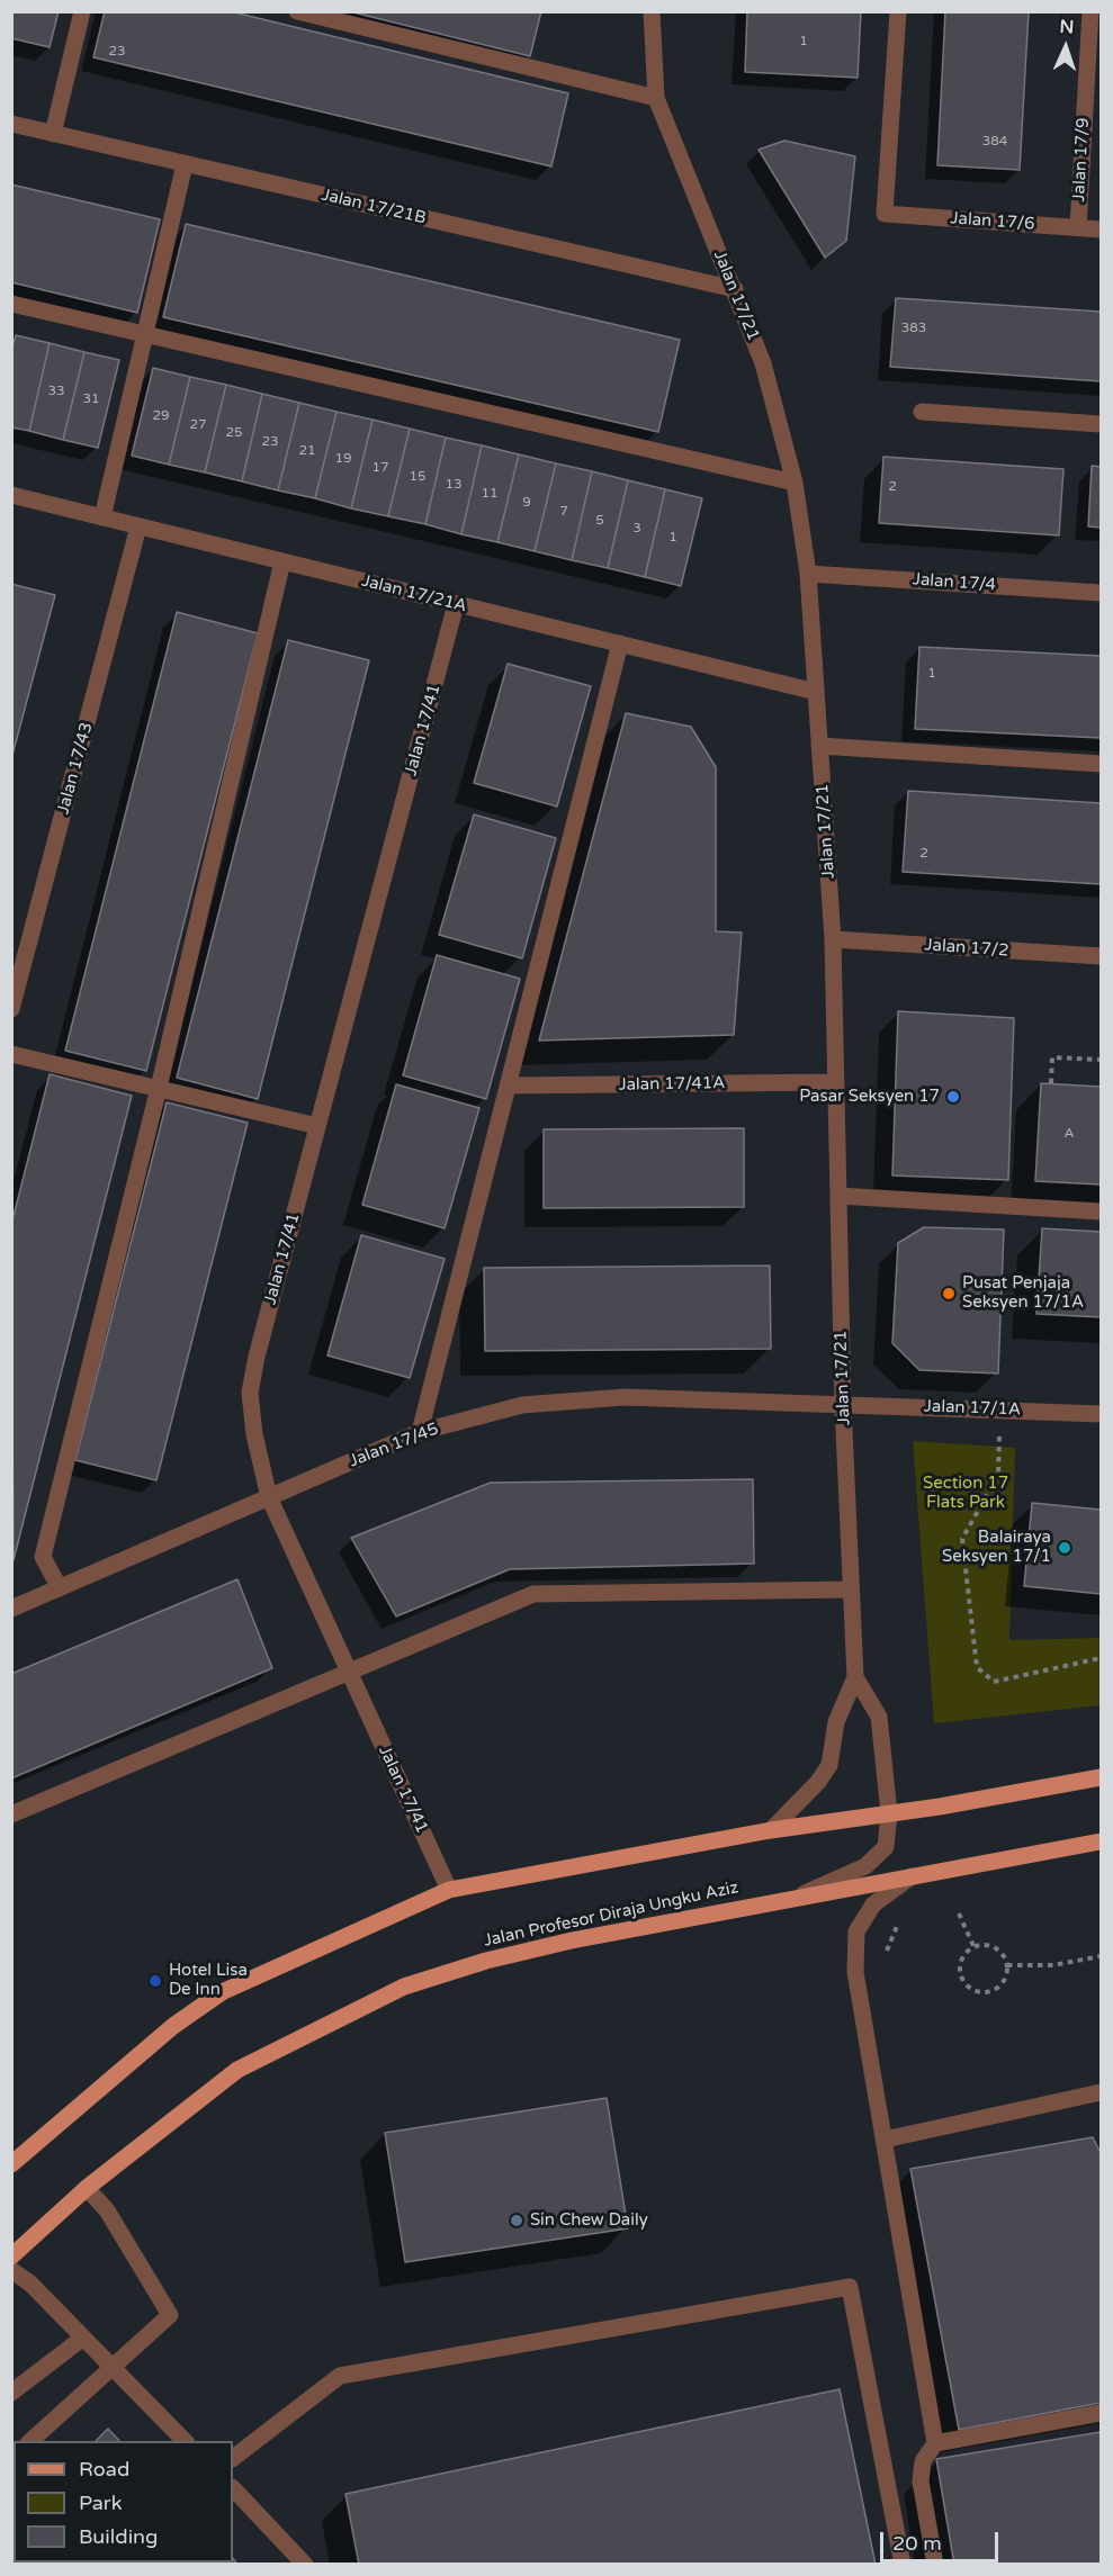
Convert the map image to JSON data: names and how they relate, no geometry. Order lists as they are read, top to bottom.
{
  "streets": {
    "main road": ["Jalan Profesor Diraja Ungku Aziz"],
    "street": [
      "Jalan 17/9",
      "Jalan 17/21B",
      "Jalan 17/6",
      "Jalan 17/21",
      "Jalan 17/4",
      "Jalan 17/21A",
      "Jalan 17/41",
      "Jalan 17/43",
      "Jalan 17/2",
      "Jalan 17/41A",
      "Jalan 17/1A",
      "Jalan 17/45"
    ]
  },
  "crossings": [
    ["Jalan 17/9", "Jalan 17/6"],
    ["Jalan 17/21B", "Jalan 17/21"],
    ["Jalan 17/21", "Jalan 17/4"],
    ["Jalan 17/21", "Jalan 17/21A"],
    ["Jalan 17/21", "Jalan 17/2"],
    ["Jalan 17/21", "Jalan 17/41A"],
    ["Jalan 17/21", "Jalan 17/1A"],
    ["Jalan 17/21", "Jalan 17/45"],
    ["Jalan 17/21", "Jalan Profesor Diraja Ungku Aziz"],
    ["Jalan 17/21A", "Jalan 17/41"],
    ["Jalan 17/21A", "Jalan 17/43"],
    ["Jalan 17/41", "Jalan 17/45"],
    ["Jalan 17/1A", "Jalan 17/45"]
  ],
  "parks": ["Section 17 Flats Park"],
  "places": [
    "Pasar Seksyen 17",
    "Pusat Penjaja Seksyen 17/1A",
    "Balairaya Seksyen 17/1",
    "Hotel Lisa De Inn",
    "Sin Chew Daily"
  ],
  "house_numbers": [
    "1",
    "23",
    "384",
    "383",
    "33",
    "31",
    "29",
    "27",
    "25",
    "23",
    "21",
    "19",
    "17",
    "15",
    "13",
    "2",
    "11",
    "9",
    "7",
    "5",
    "3",
    "1",
    "1",
    "2",
    "A"
  ],
  "legend": ["Road", "Park", "Building"],
  "scale_bar": "20 m",
  "north": "top"
}
